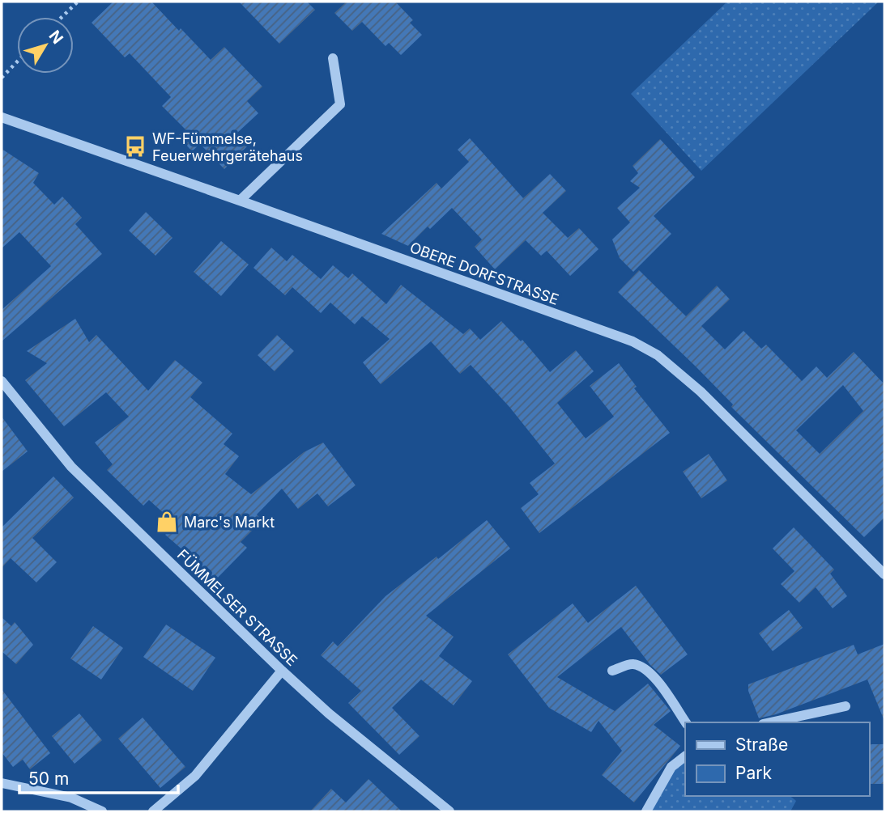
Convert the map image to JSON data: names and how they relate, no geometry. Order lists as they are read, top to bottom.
{
  "streets": {
    "street": ["OBERE DORFSTRASSE", "FÜMMELSER STRASSE"]
  },
  "places": {
    "bus stop": ["WF-Fümmelse, Feuerwehrgerätehaus"],
    "shop": ["Marc's Markt"]
  },
  "legend": ["Straße", "Park"],
  "scale_bar": "50 m",
  "north": "top right"
}
